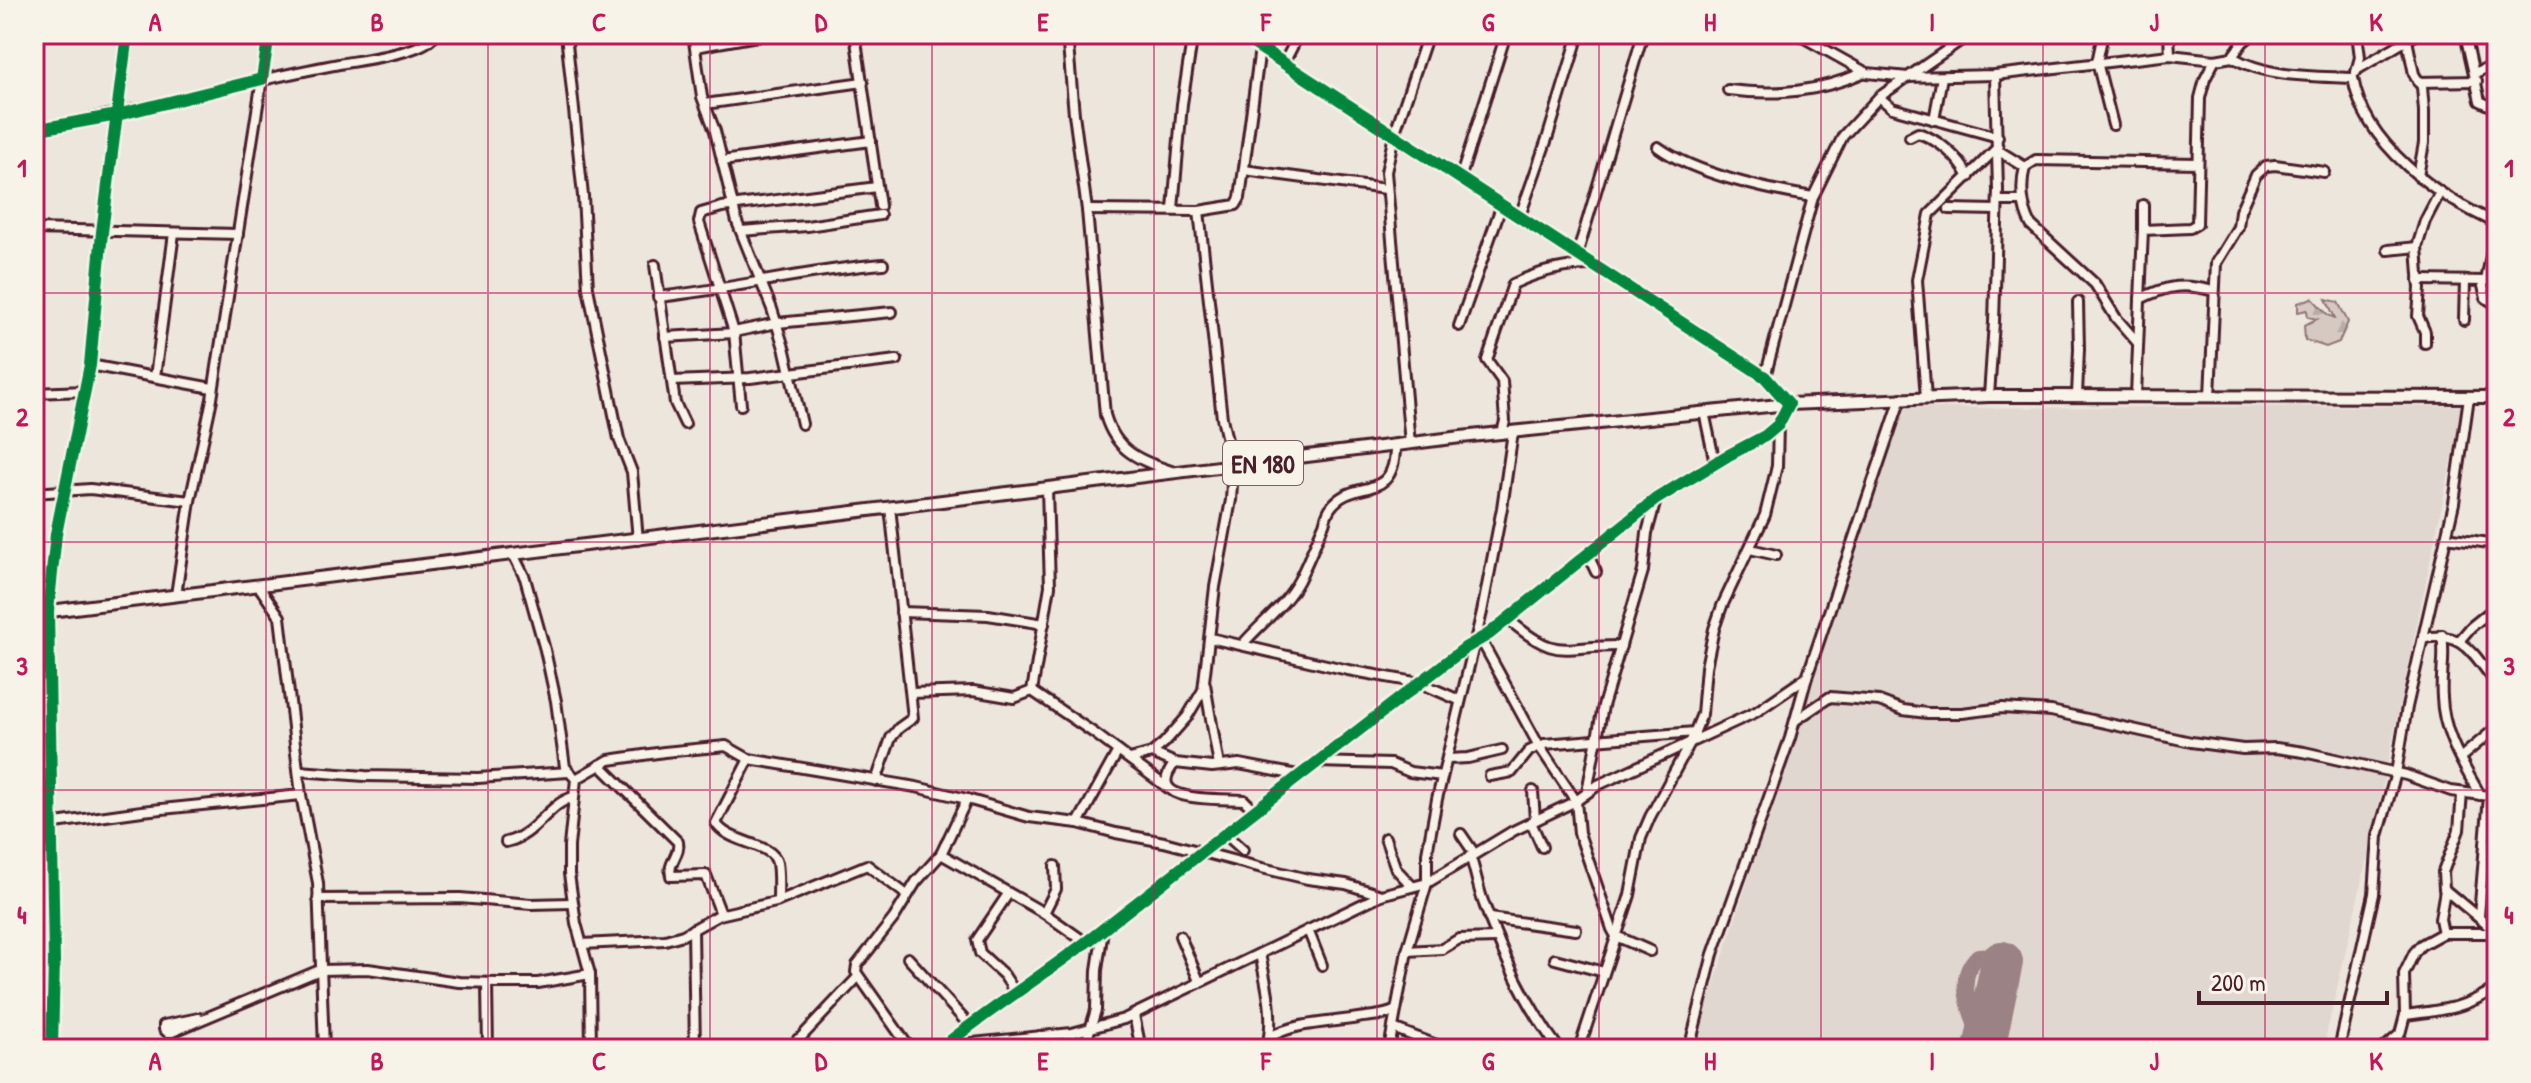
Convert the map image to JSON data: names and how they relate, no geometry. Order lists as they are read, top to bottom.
{
  "streets": {
    "main road": ["EN 180"]
  },
  "scale_bar": "200 m",
  "grid": {
    "columns": [
      "A",
      "B",
      "C",
      "D",
      "E",
      "F",
      "G",
      "H",
      "I",
      "J",
      "K"
    ],
    "rows": [
      "1",
      "2",
      "3",
      "4"
    ]
  }
}
